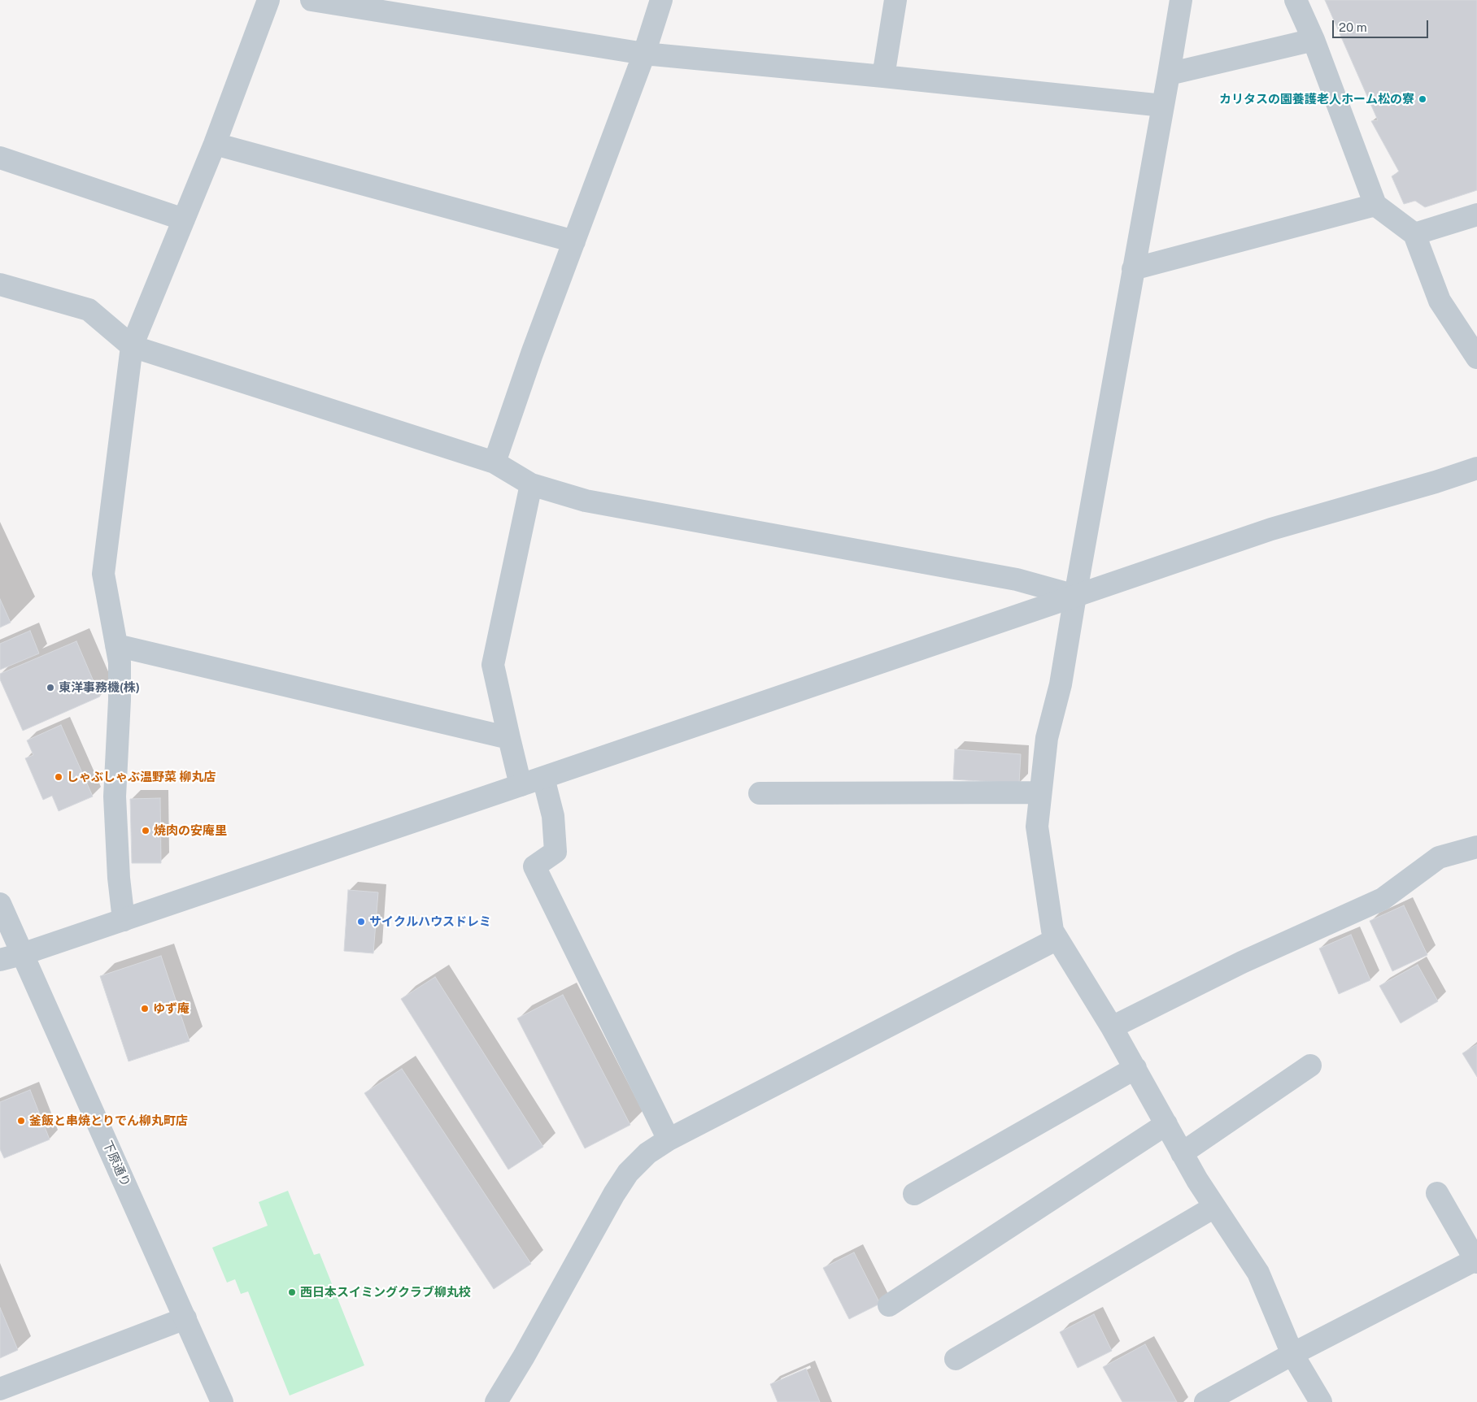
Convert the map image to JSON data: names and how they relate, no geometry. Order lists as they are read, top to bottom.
{
  "streets": {
    "street": ["下原通り"]
  },
  "places": [
    "カリタスの園養護老人ホーム松の寮",
    "東洋事務機(株)",
    "しゃぶしゃぶ温野菜 柳丸店",
    "焼肉の安庵里",
    "サイクルハウスドレミ",
    "ゆず庵",
    "釜飯と串焼とりでん柳丸町店",
    "西日本スイミングクラブ柳丸校"
  ],
  "scale_bar": "20 m"
}
